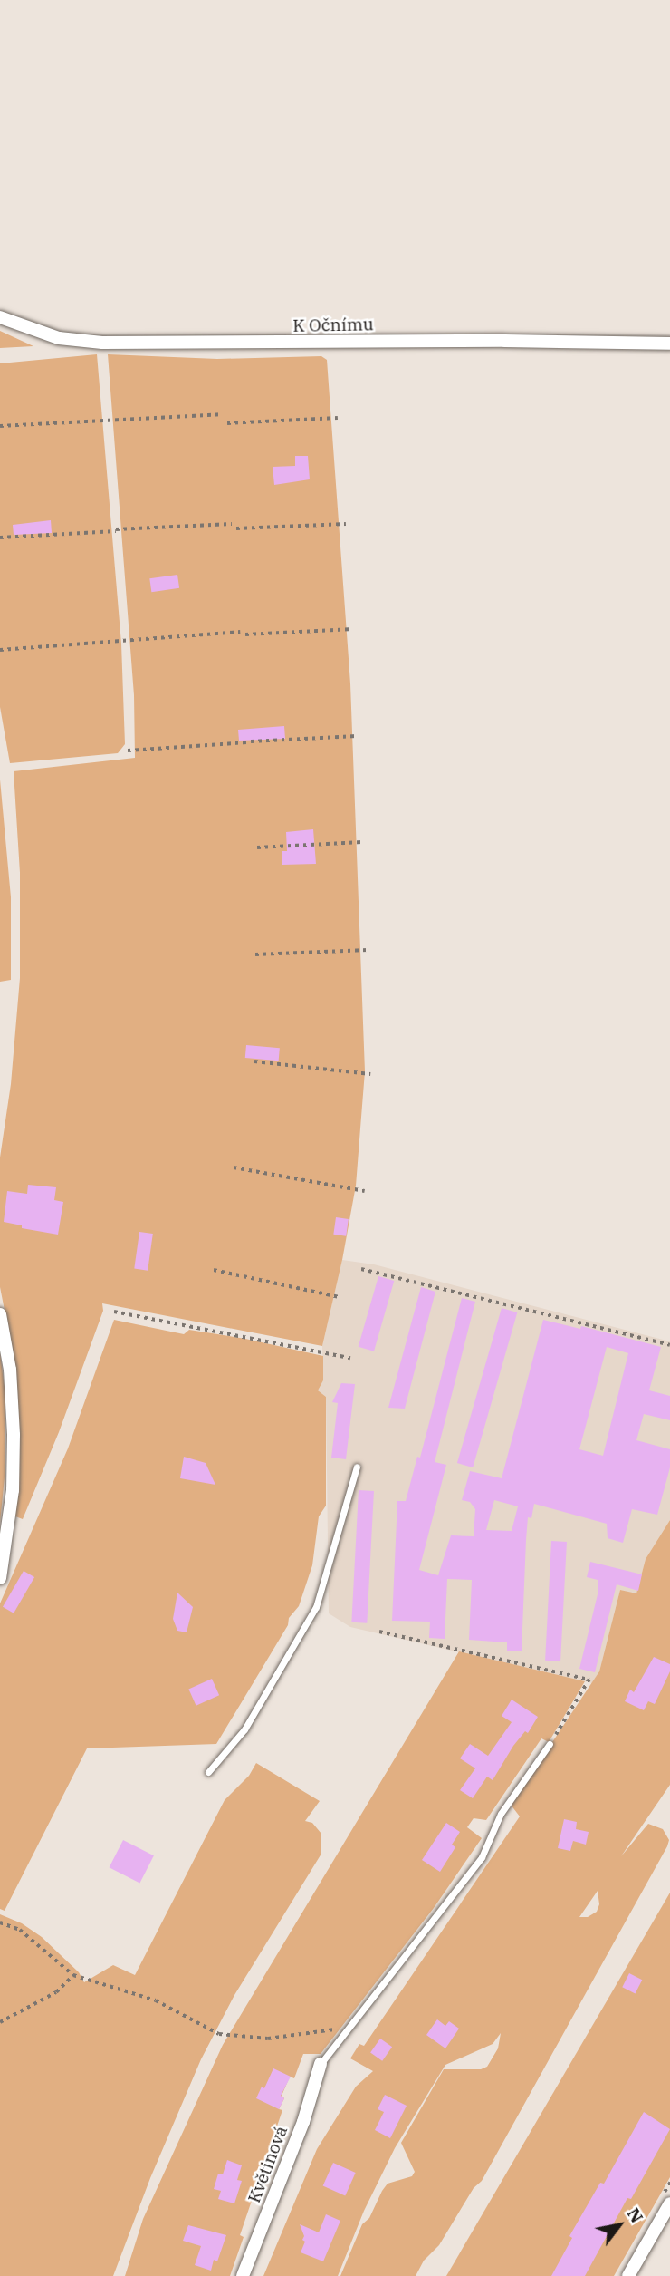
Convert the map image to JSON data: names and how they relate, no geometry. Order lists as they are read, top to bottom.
{
  "streets": {
    "street": ["K Očnímu", "Květinová"]
  },
  "north": "top right"
}
